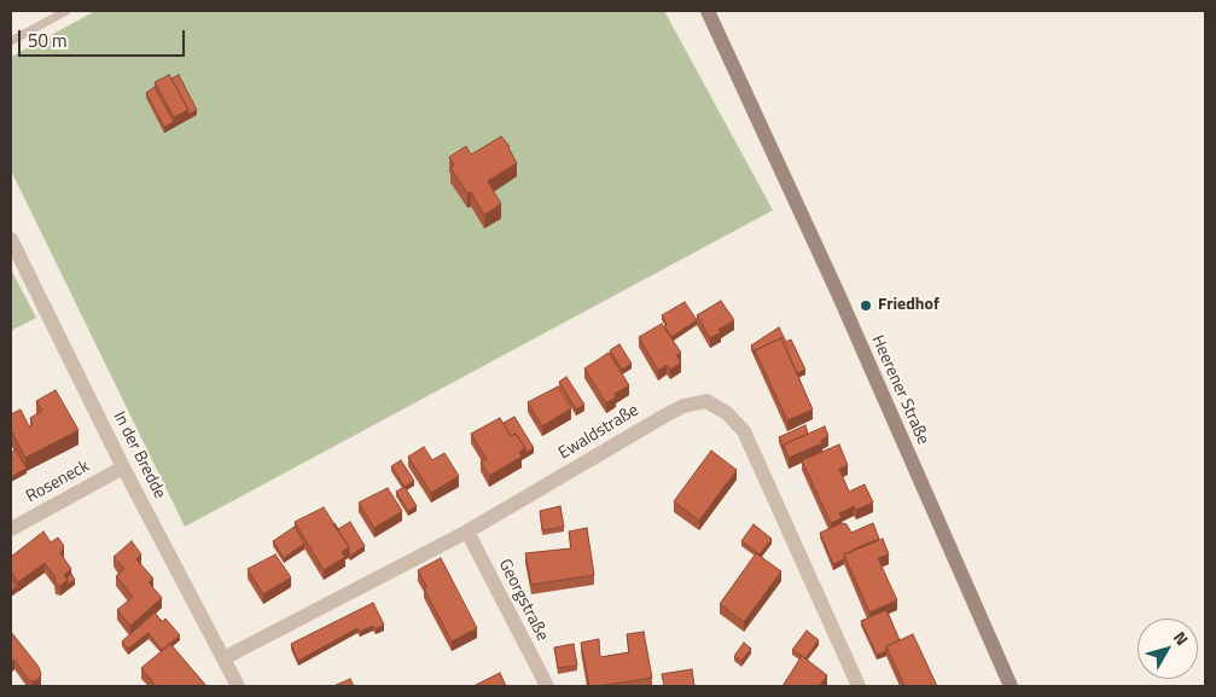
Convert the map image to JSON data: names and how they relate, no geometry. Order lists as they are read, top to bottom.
{
  "streets": {
    "main road": ["Heerener Straße"],
    "street": [
      "Ewaldstraße",
      "In der Bredde",
      "Roseneck",
      "Georgstraße"
    ]
  },
  "crossings": [
    ["Ewaldstraße", "In der Bredde"],
    ["Ewaldstraße", "Georgstraße"],
    ["In der Bredde", "Roseneck"]
  ],
  "places": ["Friedhof"],
  "scale_bar": "50 m",
  "north": "top right"
}
